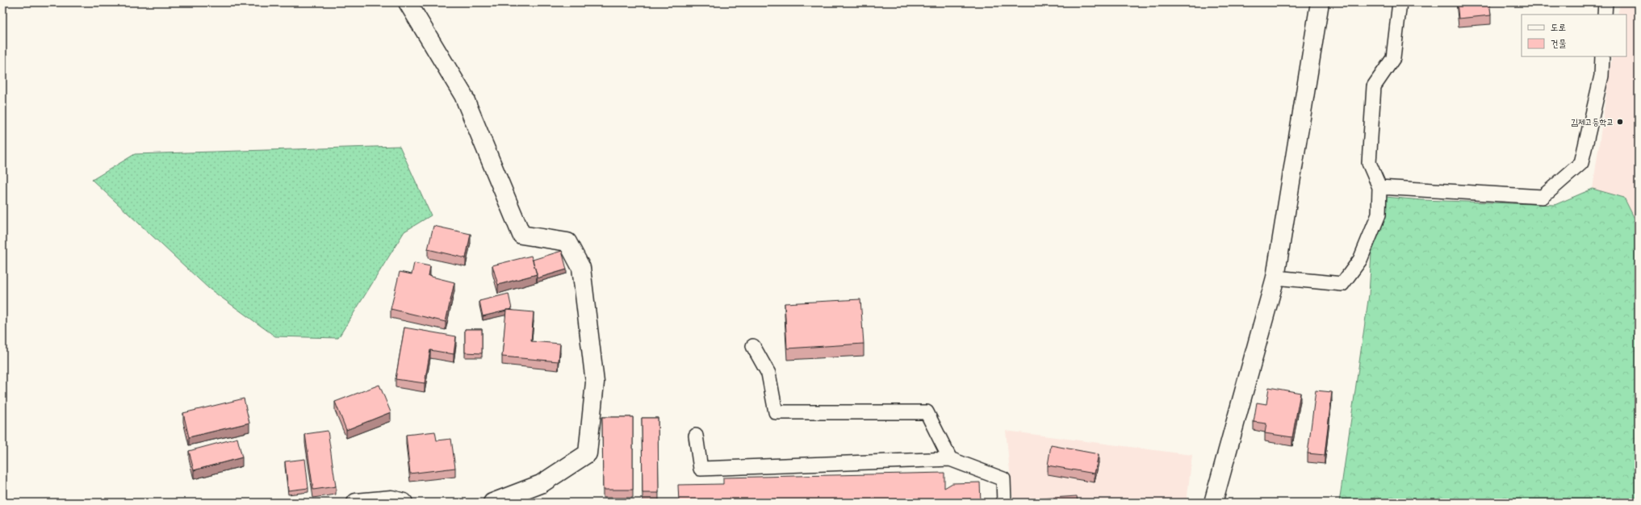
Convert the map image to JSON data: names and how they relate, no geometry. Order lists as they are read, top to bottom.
{
  "places": ["김제고등학교"],
  "legend": ["도로", "건물"]
}
